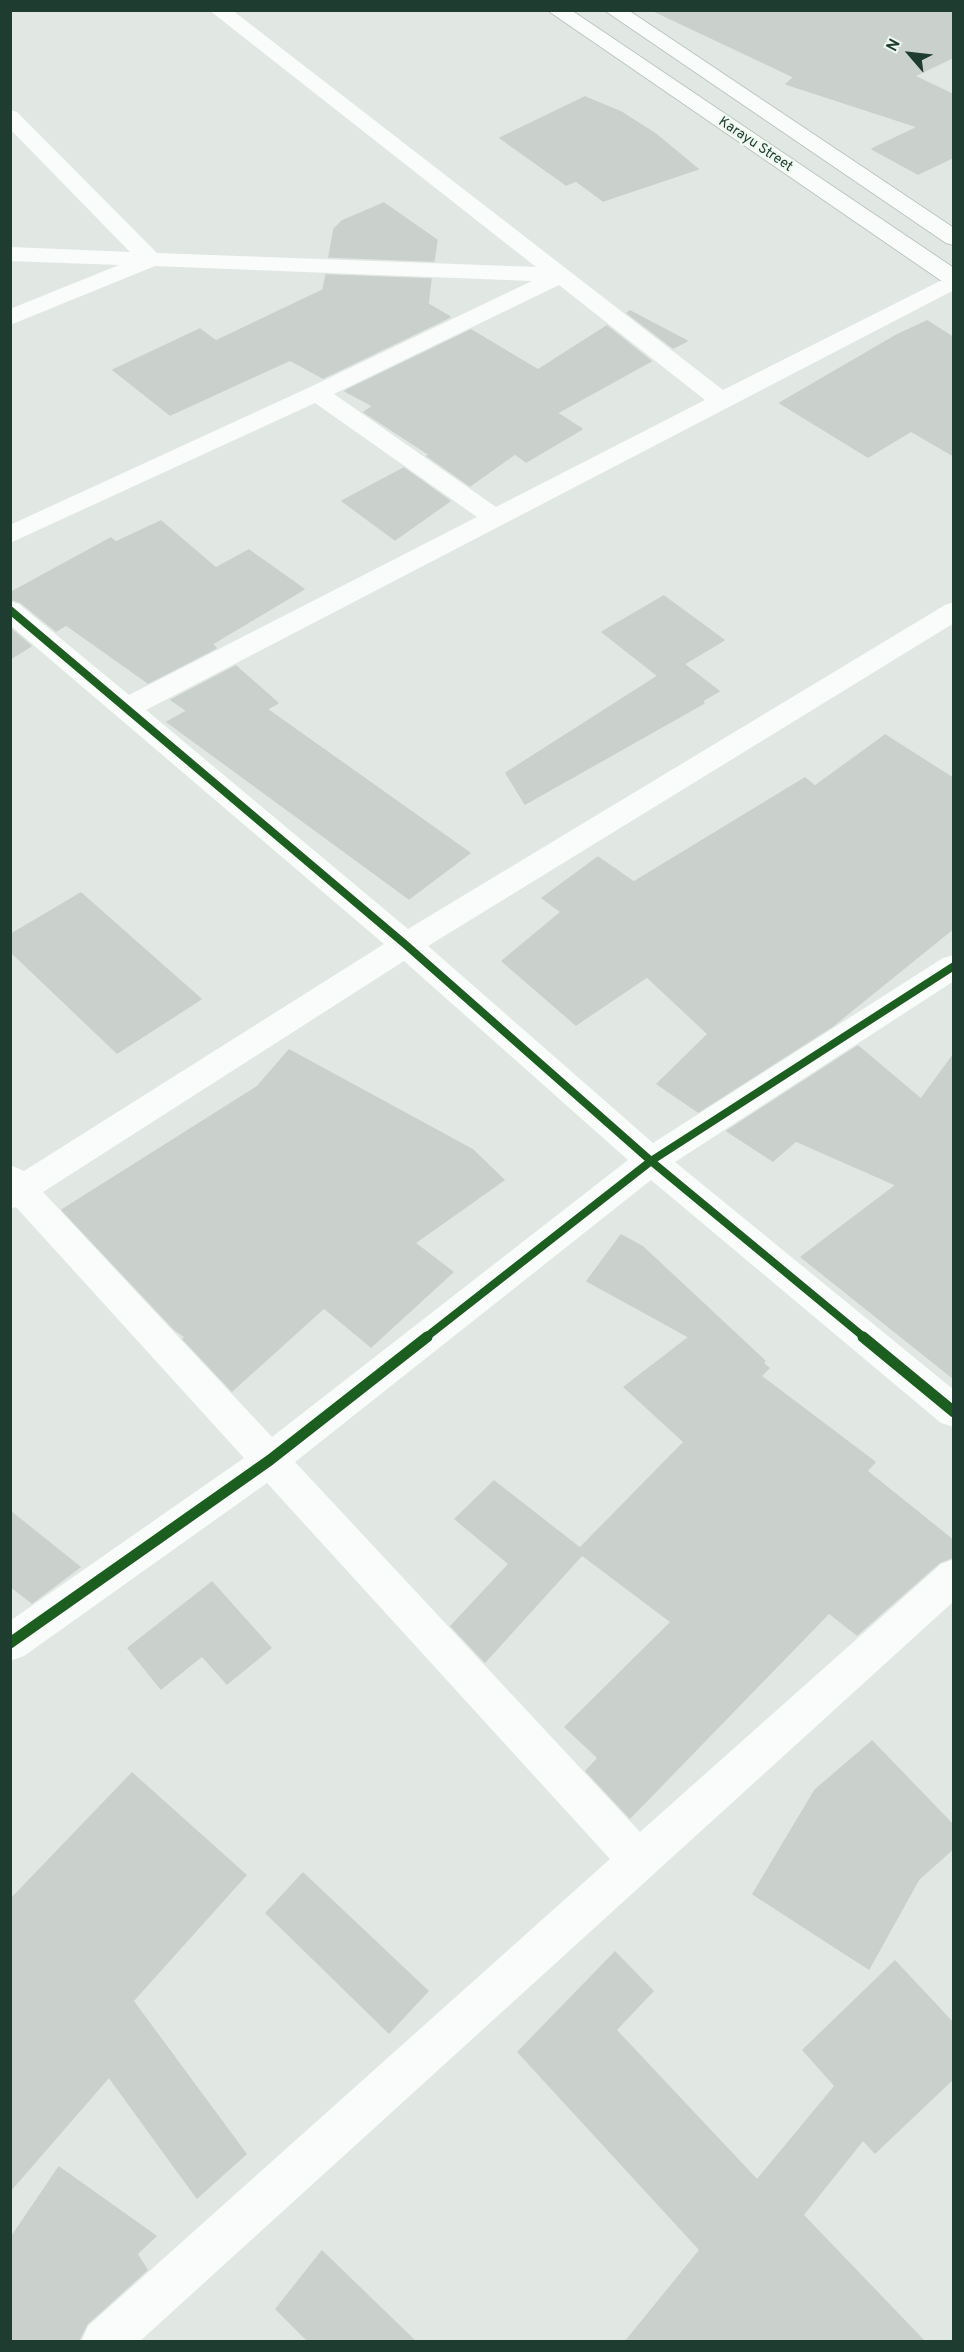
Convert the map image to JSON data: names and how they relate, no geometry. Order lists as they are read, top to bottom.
{
  "streets": {
    "street": ["Karayu Street"]
  },
  "north": "top left"
}
